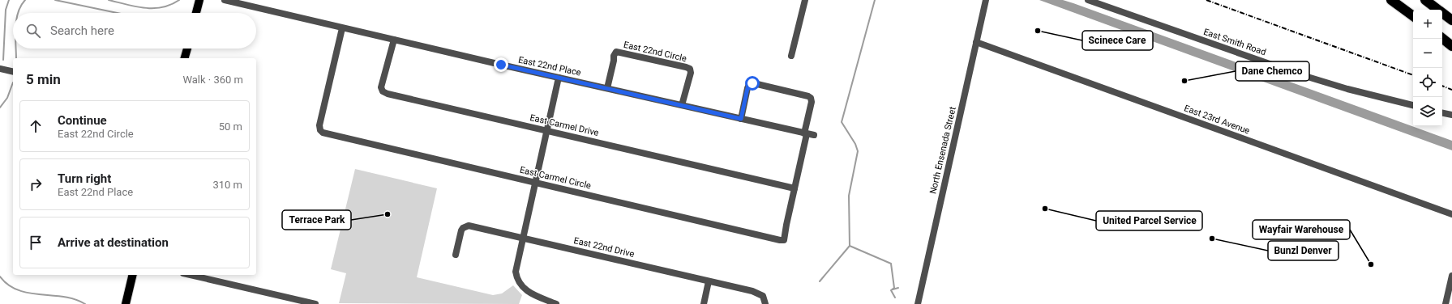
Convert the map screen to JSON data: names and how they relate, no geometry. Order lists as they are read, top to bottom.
{
  "streets": {
    "street": [
      "East Smith Road",
      "East 22nd Circle",
      "East 22nd Place",
      "East 23rd Avenue",
      "East Carmel Drive",
      "North Ensenada Street",
      "East Carmel Circle",
      "East 22nd Drive"
    ]
  },
  "crossings": [
    ["East 22nd Circle", "East 22nd Place"],
    ["East 22nd Place", "East Carmel Drive"],
    ["East 22nd Place", "East Carmel Circle"],
    ["East 23rd Avenue", "North Ensenada Street"],
    ["East Carmel Drive", "East Carmel Circle"]
  ],
  "places": [
    "Scinece Care",
    "Dane Chemco",
    "United Parcel Service",
    "Terrace Park",
    "Bunzl Denver",
    "Wayfair Warehouse"
  ],
  "page": {
    "map_buttons": ["+", "−"],
    "search": "Search here",
    "heading": ["5 min", "Walk · 360 m"],
    "list": [
      ["Continue", "East 22nd Circle", "50 m"],
      ["Turn right", "East 22nd Place", "310 m"],
      "Arrive at destination"
    ]
  }
}
